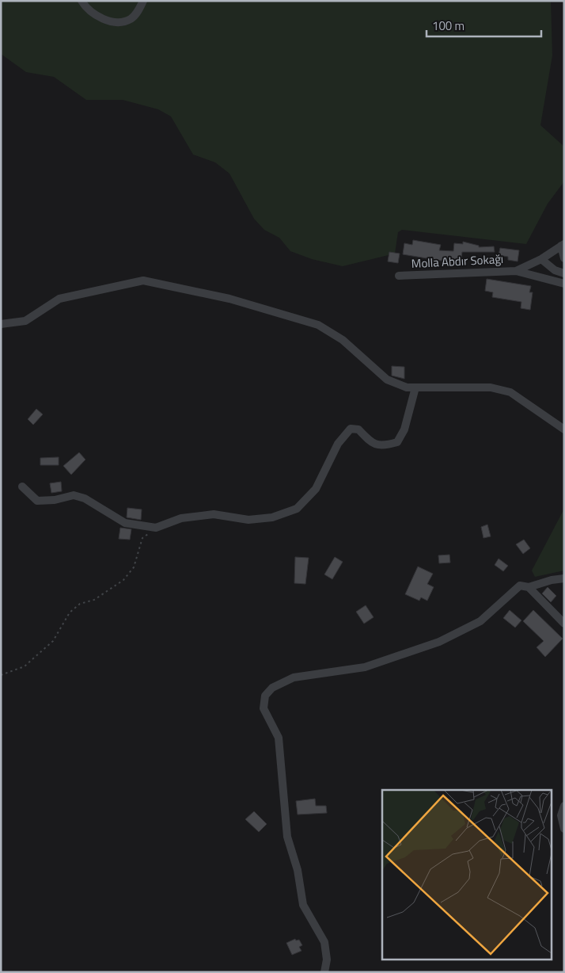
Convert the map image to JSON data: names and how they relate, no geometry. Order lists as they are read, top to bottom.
{
  "streets": {
    "street": ["Molla Abdır Sokağı"]
  },
  "scale_bar": "100 m"
}
